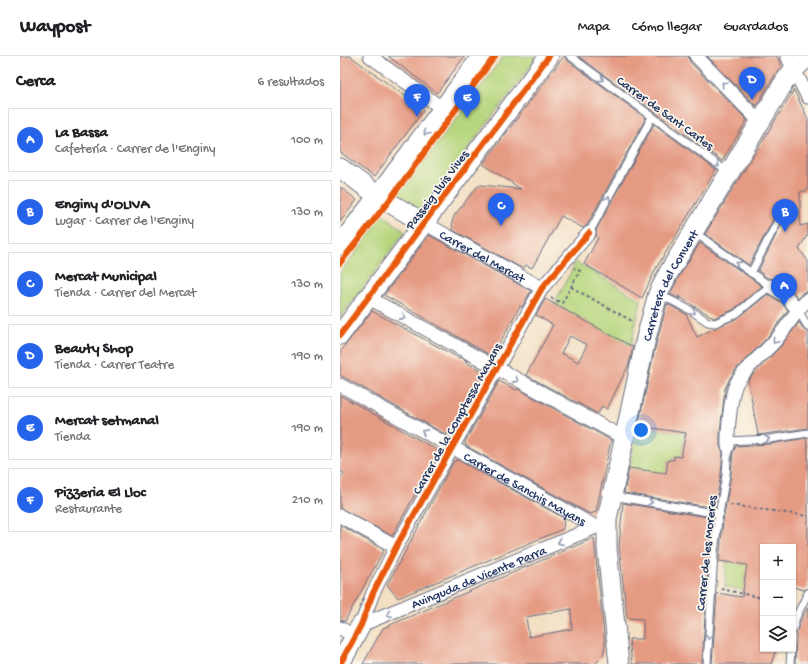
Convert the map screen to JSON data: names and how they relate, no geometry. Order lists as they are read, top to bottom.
{
  "streets": {
    "street": [
      "Passeig Lluis Vives",
      "Carrer del Mercat",
      "Carretera del Convent",
      "Carrer de la Comptessa Mayans",
      "Carrer de Sanchis Mayans",
      "Avinguda de Vicente Parra"
    ],
    "lane": ["Carrer de Sant Carles", "Carrer de les Moreres"]
  },
  "crossings": [
    ["Carrer de Sant Carles", "Carretera del Convent"],
    ["Passeig Lluis Vives", "Carrer del Mercat"],
    ["Carrer del Mercat", "Carrer de la Comptessa Mayans"],
    ["Carretera del Convent", "Carrer de Sanchis Mayans"],
    ["Carretera del Convent", "Avinguda de Vicente Parra"],
    ["Carrer de la Comptessa Mayans", "Carrer de Sanchis Mayans"],
    ["Carrer de la Comptessa Mayans", "Avinguda de Vicente Parra"],
    ["Carrer de Sanchis Mayans", "Avinguda de Vicente Parra"]
  ],
  "one_way": ["Carrer de Sant Carles", "Carrer de les Moreres", "Avinguda de Vicente Parra"],
  "page": {
    "header": "Waypost",
    "nav": ["Mapa", "Cómo llegar", "Guardados"],
    "heading": ["Cerca", "6 resultados"],
    "pins": [
      "D",
      "F",
      "E",
      "C",
      "B",
      "A"
    ],
    "list": [
      {
        "mark": "A",
        "name": "La Bassa",
        "note": "Cafetería · Carrer de l'Enginy",
        "value": "100 m"
      },
      {
        "mark": "B",
        "name": "Enginy d'OLIVA",
        "note": "Lugar · Carrer de l'Enginy",
        "value": "130 m"
      },
      {
        "mark": "C",
        "name": "Mercat Municipal",
        "note": "Tienda · Carrer del Mercat",
        "value": "130 m"
      },
      {
        "mark": "D",
        "name": "Beauty Shop",
        "note": "Tienda · Carrer Teatre",
        "value": "190 m"
      },
      {
        "mark": "E",
        "name": "Mercat setmanal",
        "note": "Tienda",
        "value": "190 m"
      },
      {
        "mark": "F",
        "name": "Pizzeria El Lloc",
        "note": "Restaurante",
        "value": "210 m"
      }
    ],
    "map_buttons": ["+", "−"]
  }
}
